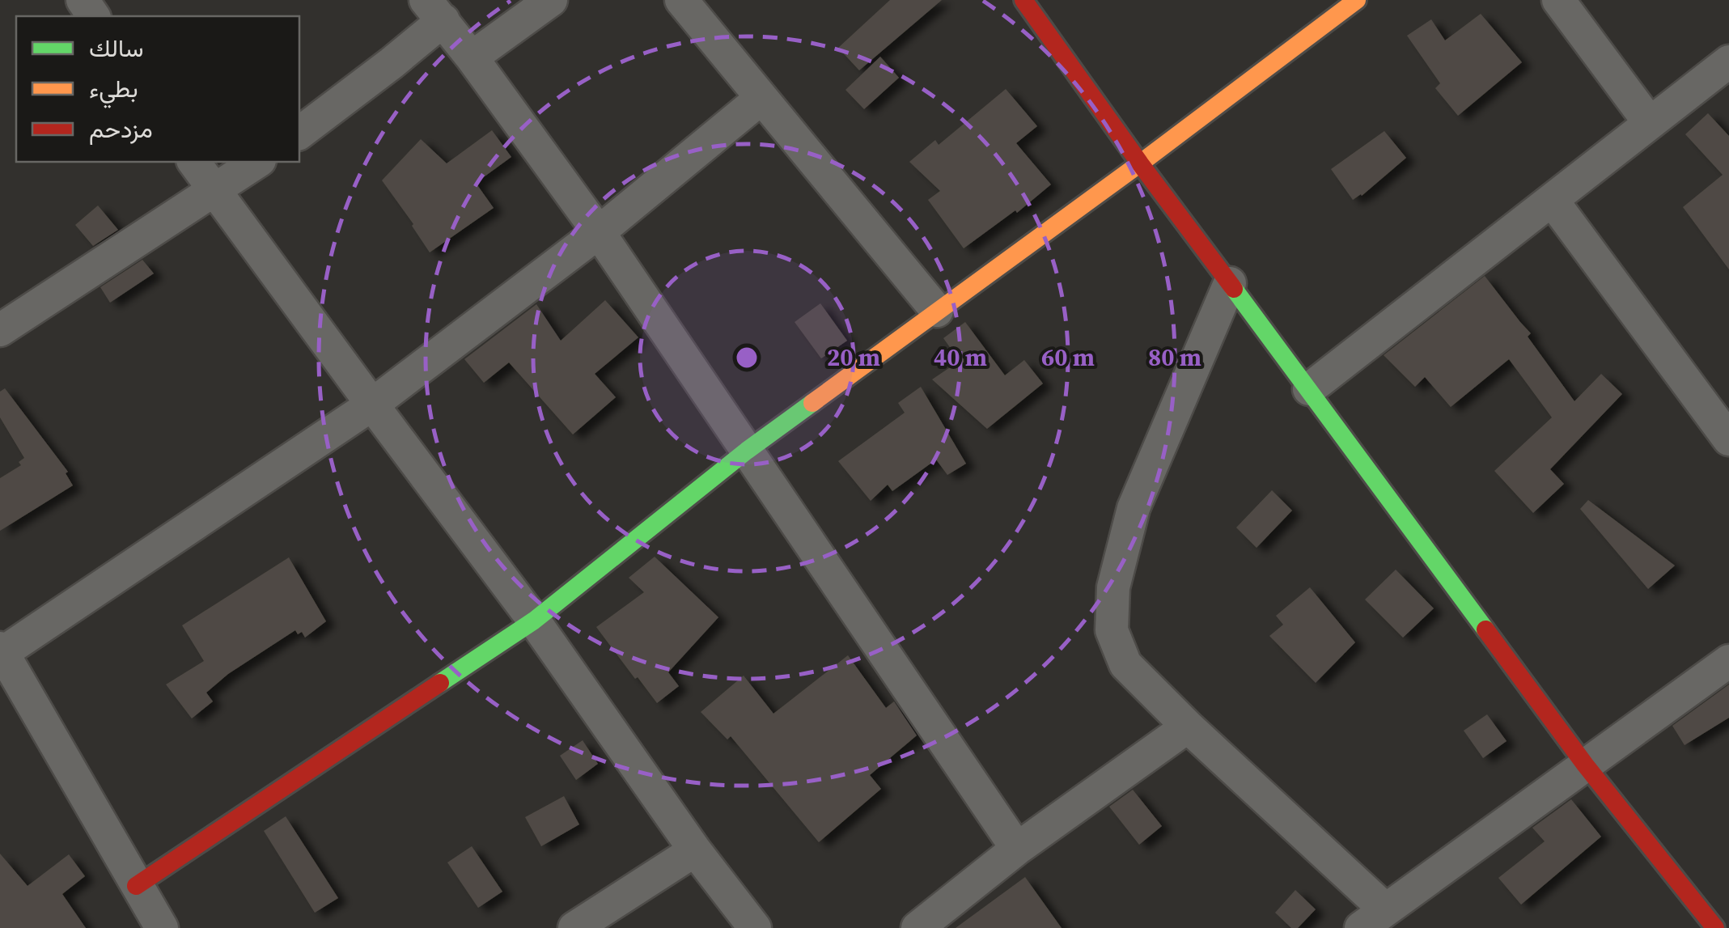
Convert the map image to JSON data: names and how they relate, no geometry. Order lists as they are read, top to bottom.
{
  "legend": ["سالك", "بطيء", "مزدحم"],
  "rings": [
    "20 m",
    "40 m",
    "60 m",
    "80 m"
  ]
}
